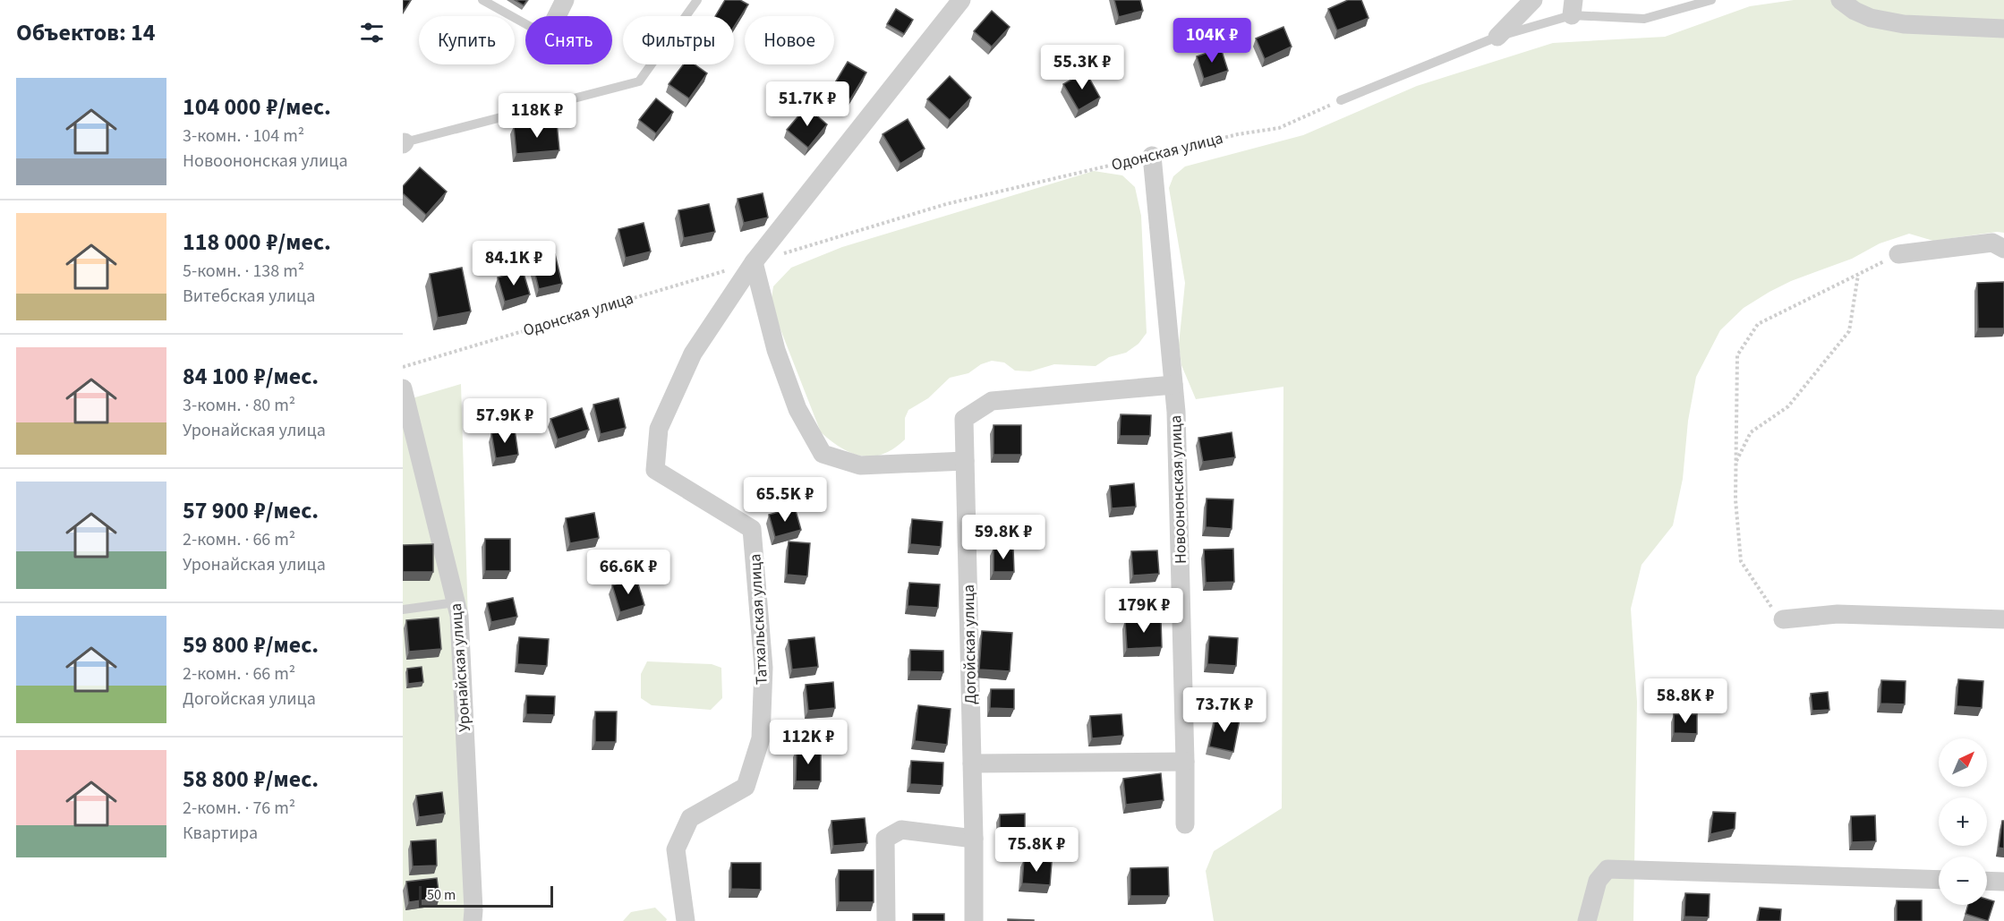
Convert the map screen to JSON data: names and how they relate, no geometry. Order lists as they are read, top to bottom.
{
  "streets": {
    "street": [
      "Новоононская улица",
      "Татхальская улица",
      "Догойская улица",
      "Уронайская улица"
    ],
    "path": ["Одонская улица"]
  },
  "crossings": [
    ["Одонская улица", "Новоононская улица"],
    ["Одонская улица", "Татхальская улица"],
    ["Новоононская улица", "Догойская улица"]
  ],
  "scale_bar": "50 m",
  "north": "top right",
  "page": {
    "heading": "Объектов: 14",
    "chip": [
      "Купить",
      "Снять",
      "Фильтры",
      "Новое"
    ],
    "price": [
      "104K ₽",
      "55.3K ₽",
      "51.7K ₽",
      "118K ₽",
      "84.1K ₽",
      "57.9K ₽",
      "65.5K ₽",
      "59.8K ₽",
      "66.6K ₽",
      "179K ₽",
      "58.8K ₽",
      "73.7K ₽",
      "112K ₽",
      "75.8K ₽"
    ],
    "list": [
      {
        "name": "104 000 ₽/мес.",
        "note": "3-комн. · 104 m² · Новоононская улица"
      },
      {
        "name": "118 000 ₽/мес.",
        "note": "5-комн. · 138 m² · Витебская улица"
      },
      {
        "name": "84 100 ₽/мес.",
        "note": "3-комн. · 80 m² · Уронайская улица"
      },
      {
        "name": "57 900 ₽/мес.",
        "note": "2-комн. · 66 m² · Уронайская улица"
      },
      {
        "name": "59 800 ₽/мес.",
        "note": "2-комн. · 66 m² · Догойская улица"
      },
      {
        "name": "58 800 ₽/мес.",
        "note": "2-комн. · 76 m² · Квартира"
      }
    ],
    "map_buttons": ["+", "−"],
    "scale": "50 m"
  }
}
